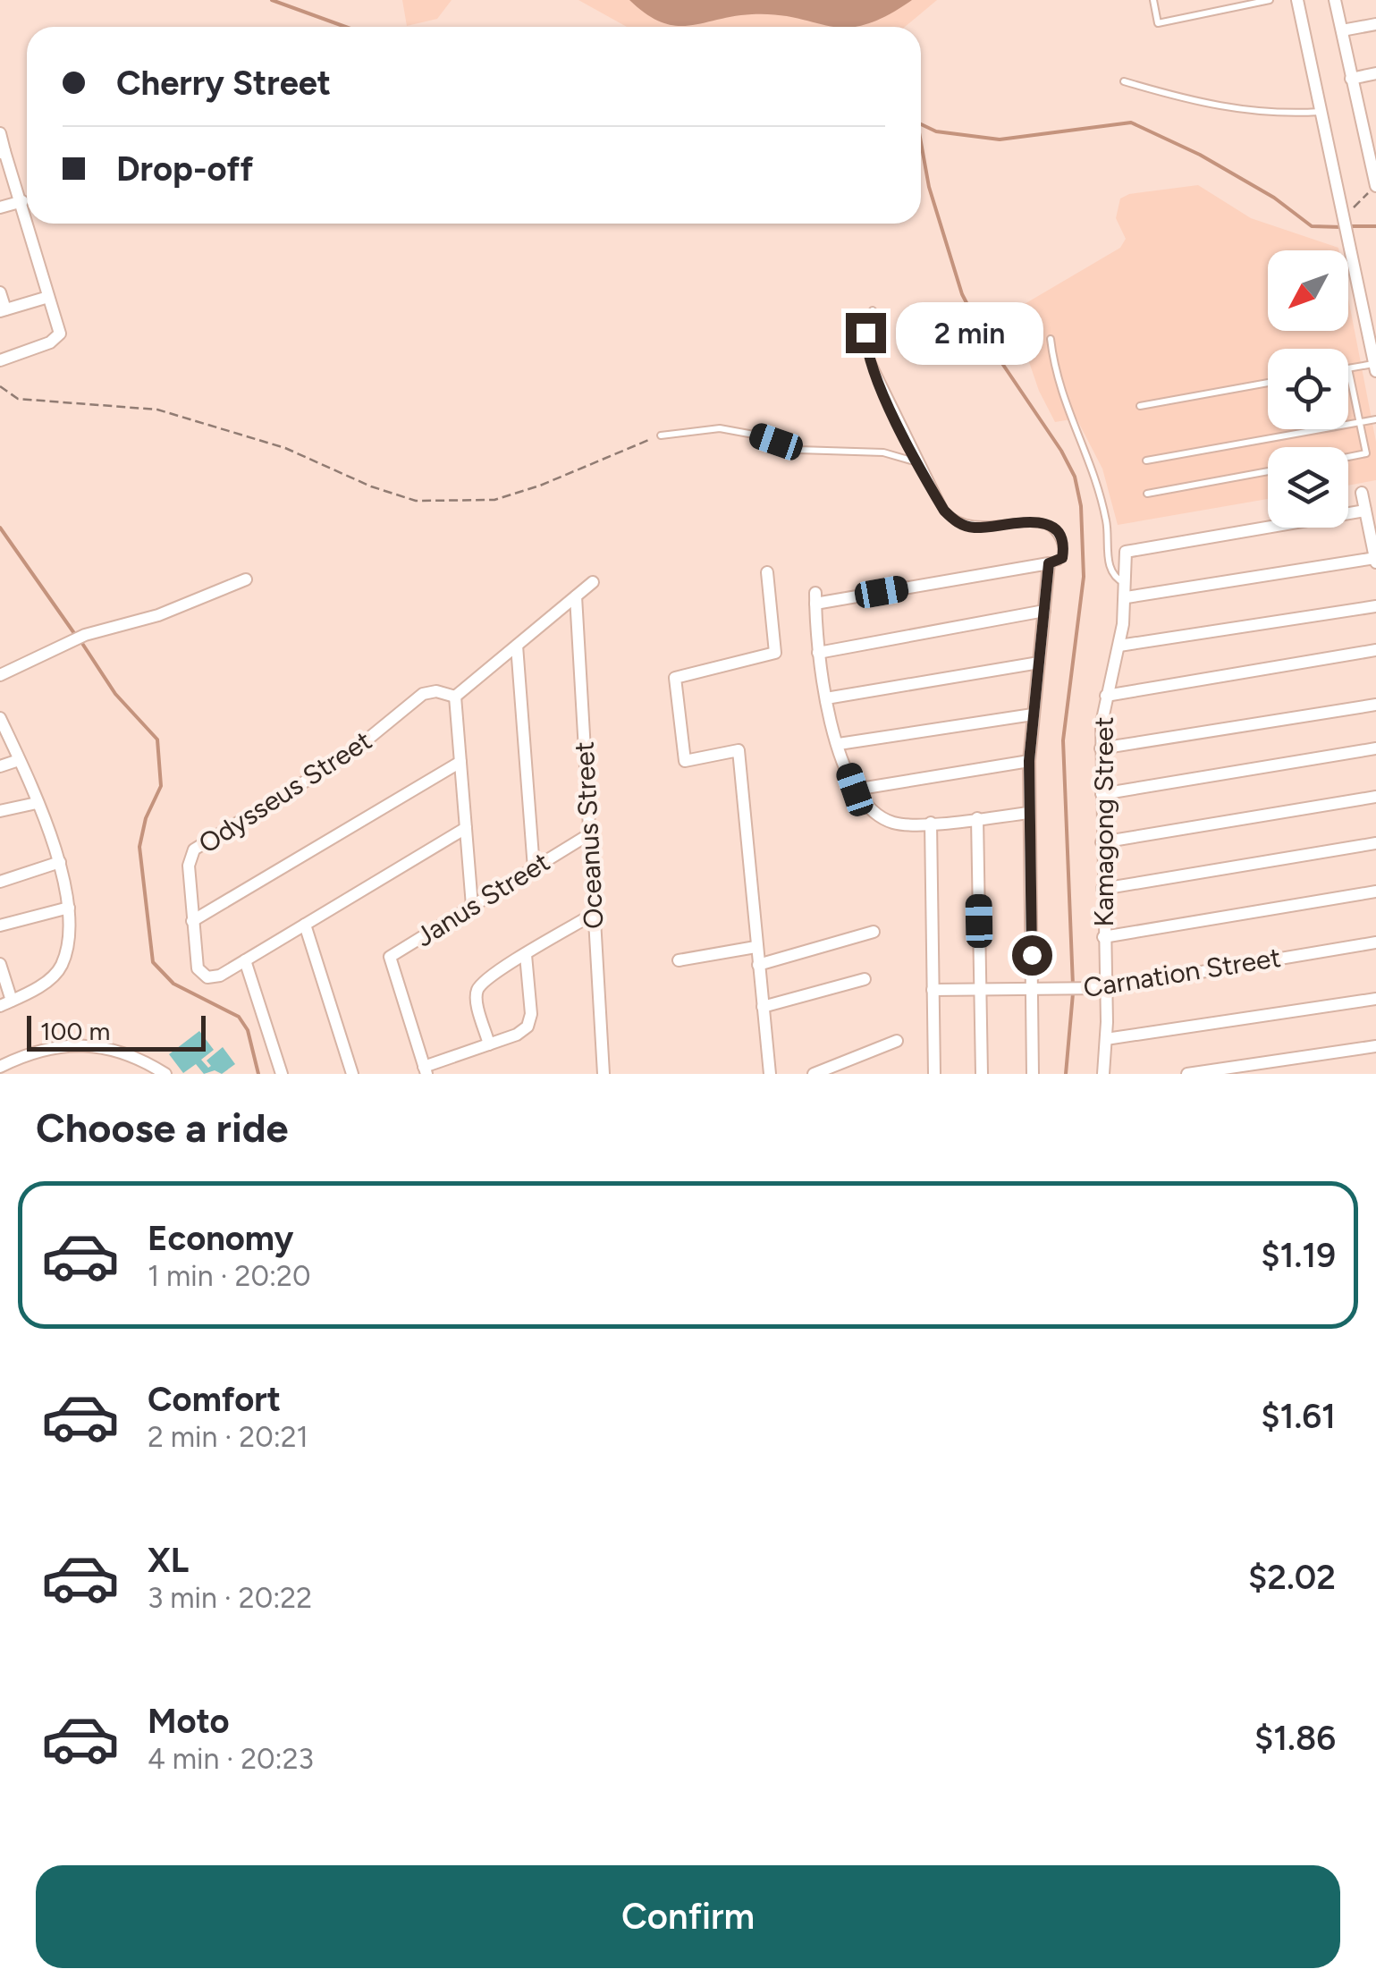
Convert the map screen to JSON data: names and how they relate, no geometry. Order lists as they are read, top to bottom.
{
  "streets": {
    "street": [
      "Odysseus Street",
      "Kamagong Street",
      "Oceanus Street",
      "Janus Street",
      "Carnation Street"
    ]
  },
  "crossings": [
    ["Kamagong Street", "Carnation Street"],
    ["Oceanus Street", "Janus Street"]
  ],
  "scale_bar": "100 m",
  "north": "bottom left",
  "page": {
    "banner": ["Cherry Street", "Drop-off"],
    "bubble": "2 min",
    "scale": "100 m",
    "heading": "Choose a ride",
    "list": [
      {
        "name": "Economy",
        "note": "1 min · 20:20",
        "value": "$1.19"
      },
      {
        "name": "Comfort",
        "note": "2 min · 20:21",
        "value": "$1.61"
      },
      {
        "name": "XL",
        "note": "3 min · 20:22",
        "value": "$2.02"
      },
      {
        "name": "Moto",
        "note": "4 min · 20:23",
        "value": "$1.86"
      }
    ],
    "buttons": "Confirm"
  }
}
